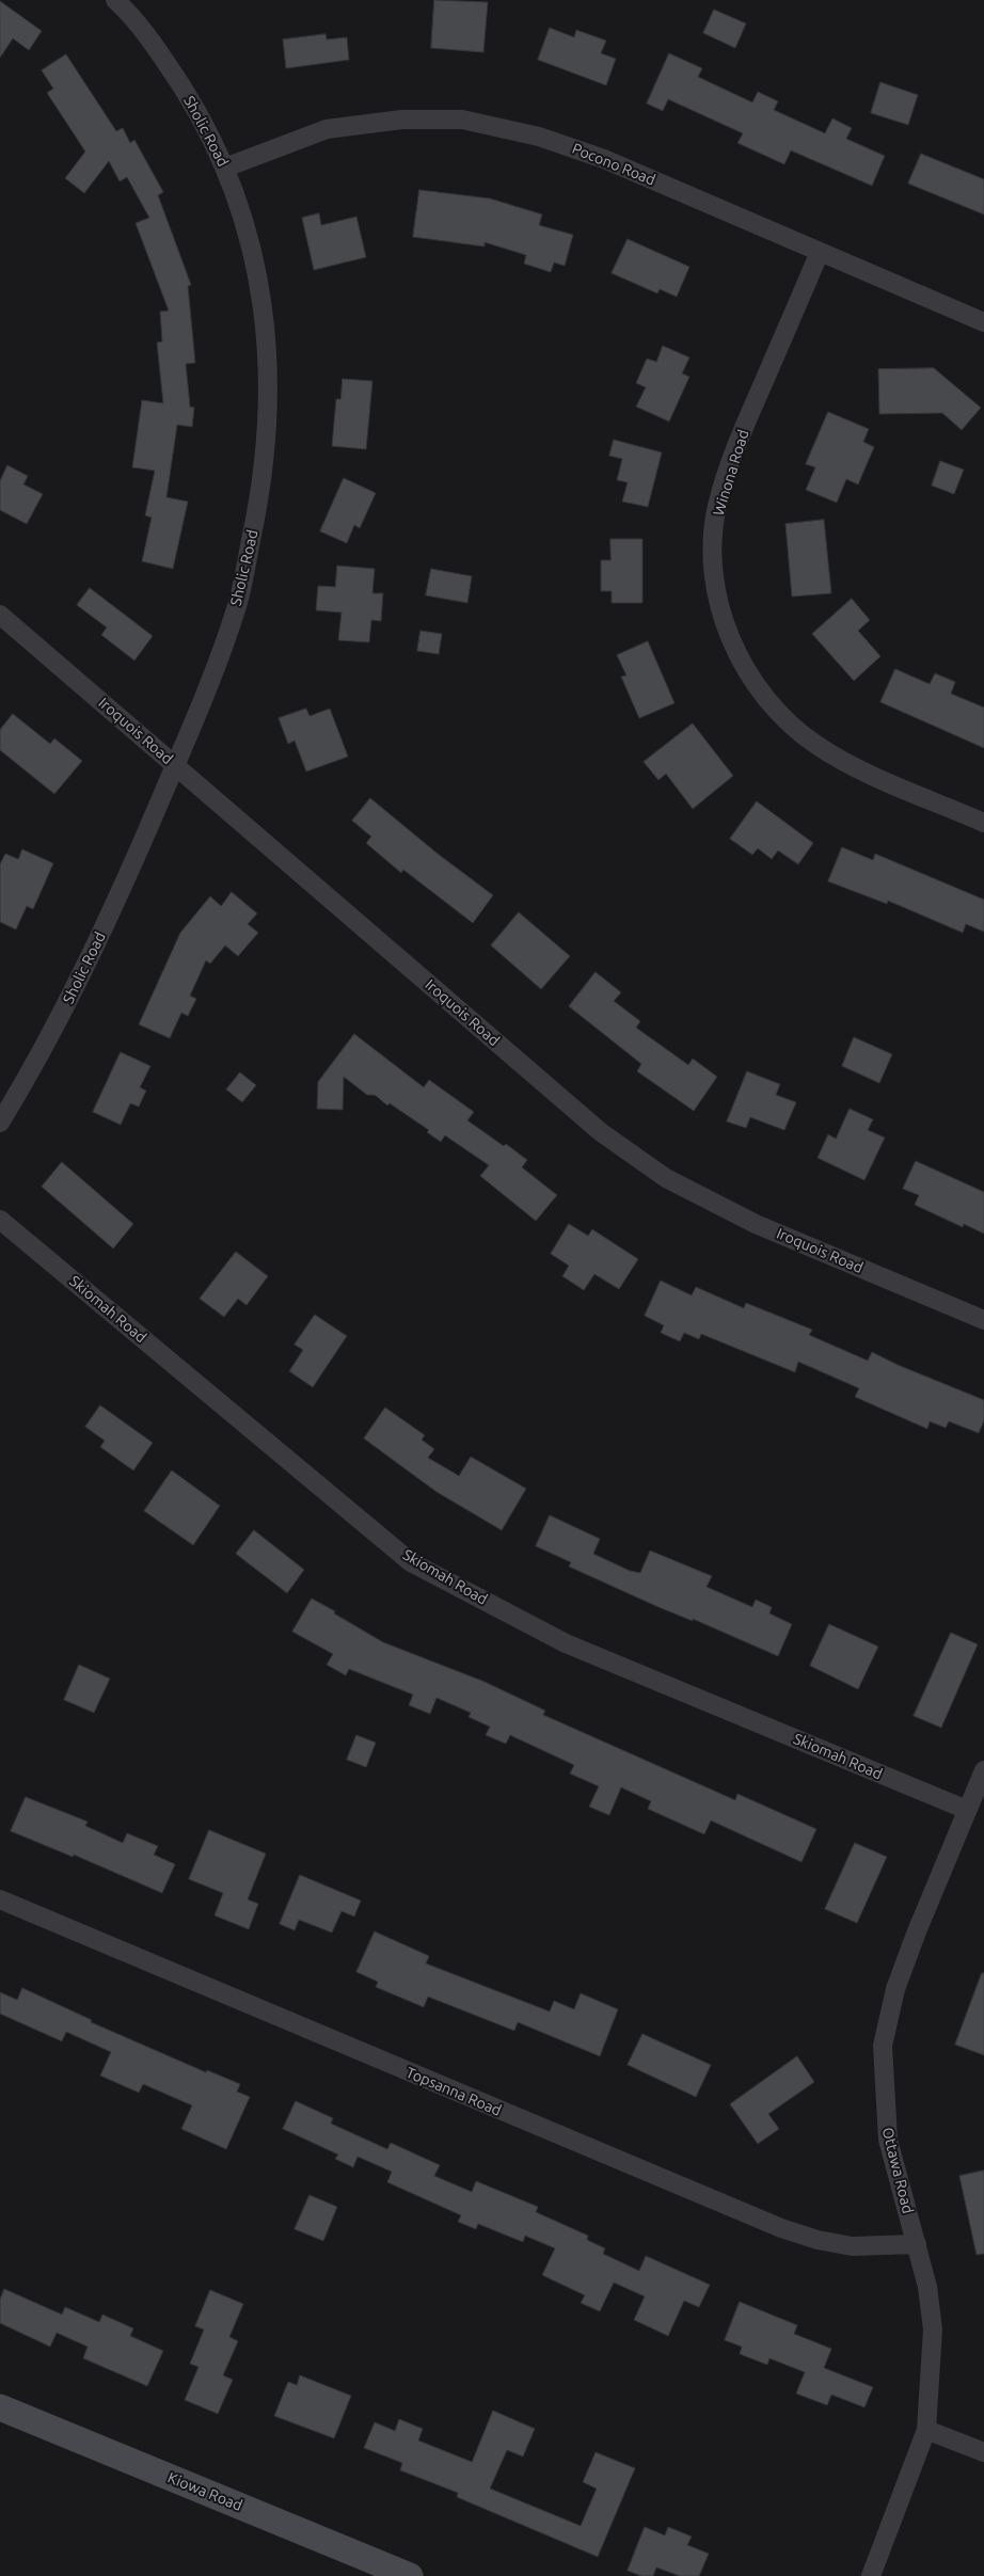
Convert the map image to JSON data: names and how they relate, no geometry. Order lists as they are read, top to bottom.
{
  "streets": {
    "street": [
      "Sholic Road",
      "Pocono Road",
      "Winona Road",
      "Iroquois Road",
      "Skiomah Road",
      "Topsanna Road",
      "Ottawa Road",
      "Kiowa Road"
    ]
  },
  "crossings": [
    ["Sholic Road", "Pocono Road"],
    ["Sholic Road", "Iroquois Road"],
    ["Pocono Road", "Winona Road"],
    ["Skiomah Road", "Ottawa Road"],
    ["Topsanna Road", "Ottawa Road"]
  ]
}
